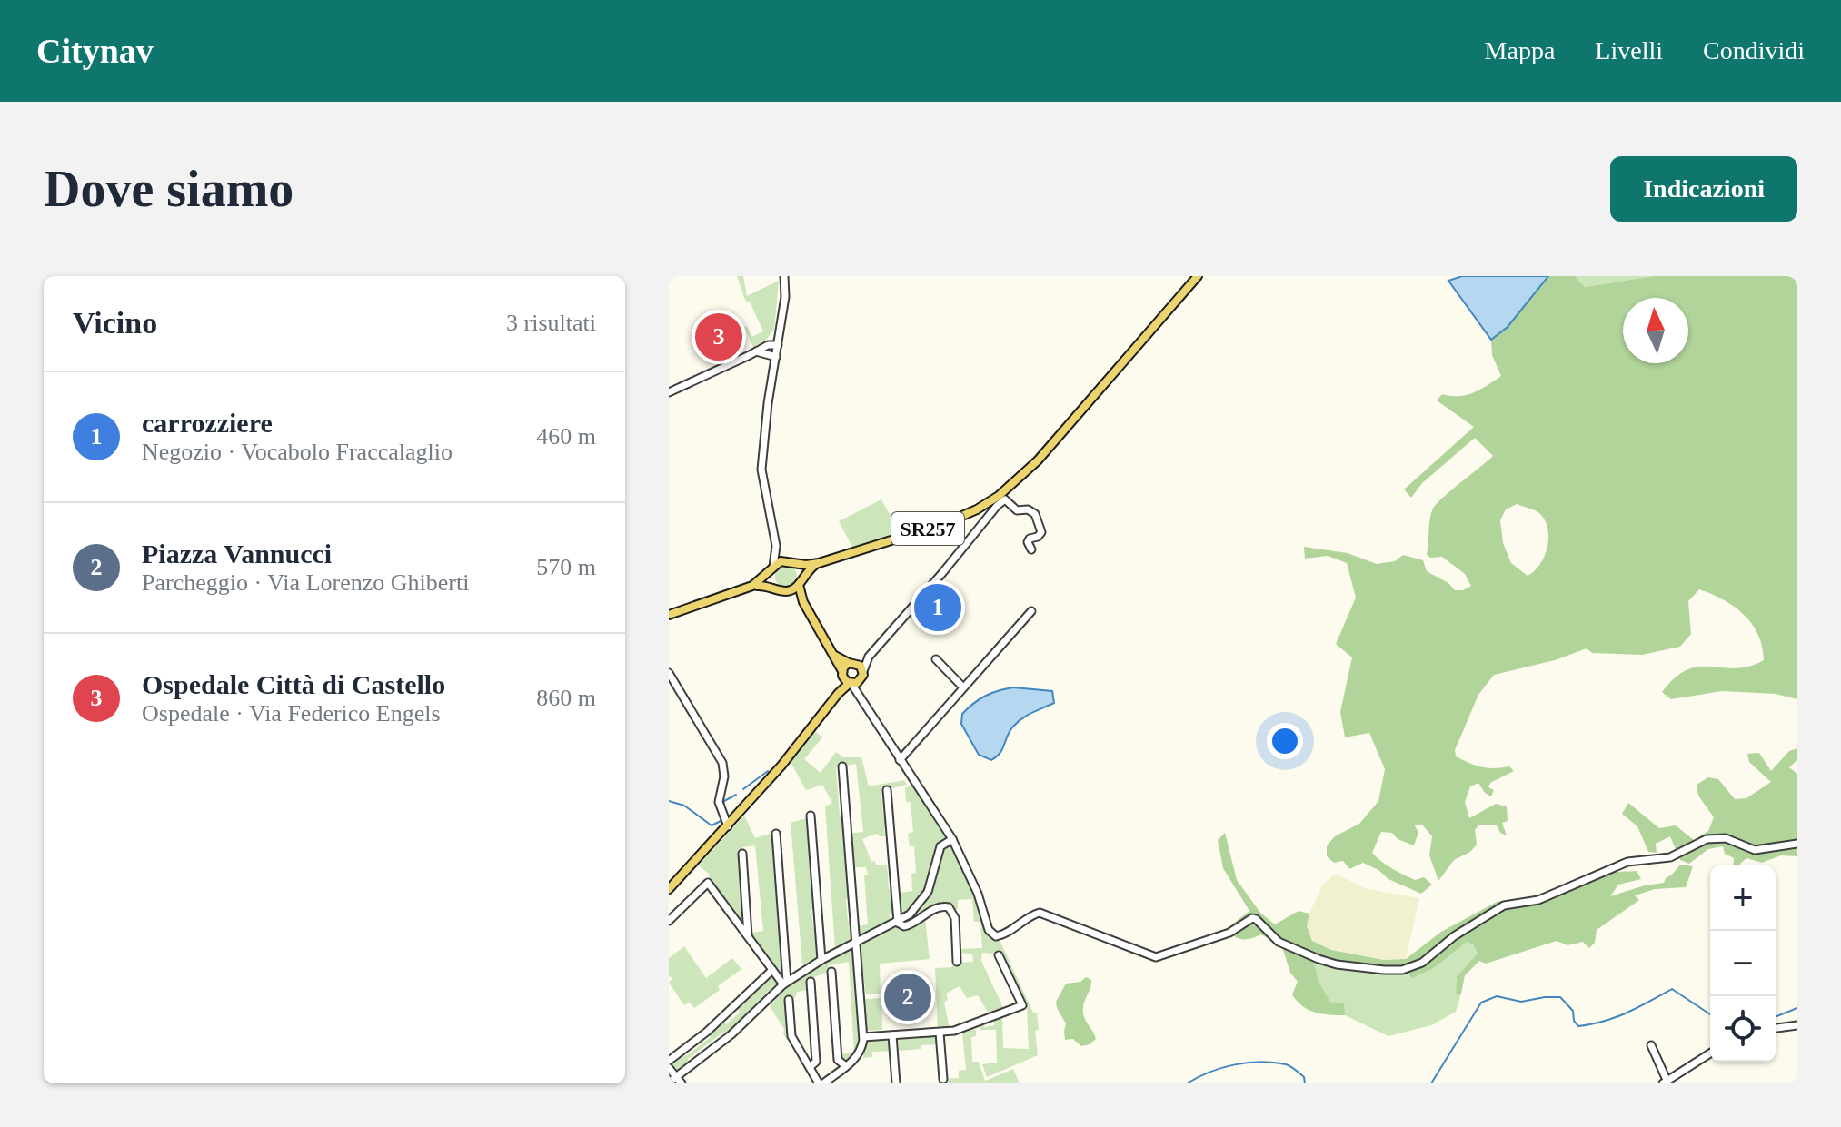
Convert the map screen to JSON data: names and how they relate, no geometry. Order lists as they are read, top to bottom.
{
  "streets": {
    "main road": ["SR257"]
  },
  "north": "top",
  "page": {
    "header": "Citynav",
    "nav": ["Mappa", "Livelli", "Condividi"],
    "buttons": "Indicazioni",
    "title": "Dove siamo",
    "heading": ["Vicino", "3 risultati"],
    "pins": ["3", "1", "2"],
    "list": [
      {
        "mark": "1",
        "name": "carrozziere",
        "note": "Negozio · Vocabolo Fraccalaglio",
        "value": "460 m"
      },
      {
        "mark": "2",
        "name": "Piazza Vannucci",
        "note": "Parcheggio · Via Lorenzo Ghiberti",
        "value": "570 m"
      },
      {
        "mark": "3",
        "name": "Ospedale Città di Castello",
        "note": "Ospedale · Via Federico Engels",
        "value": "860 m"
      }
    ],
    "map_buttons": ["+", "−"]
  }
}
